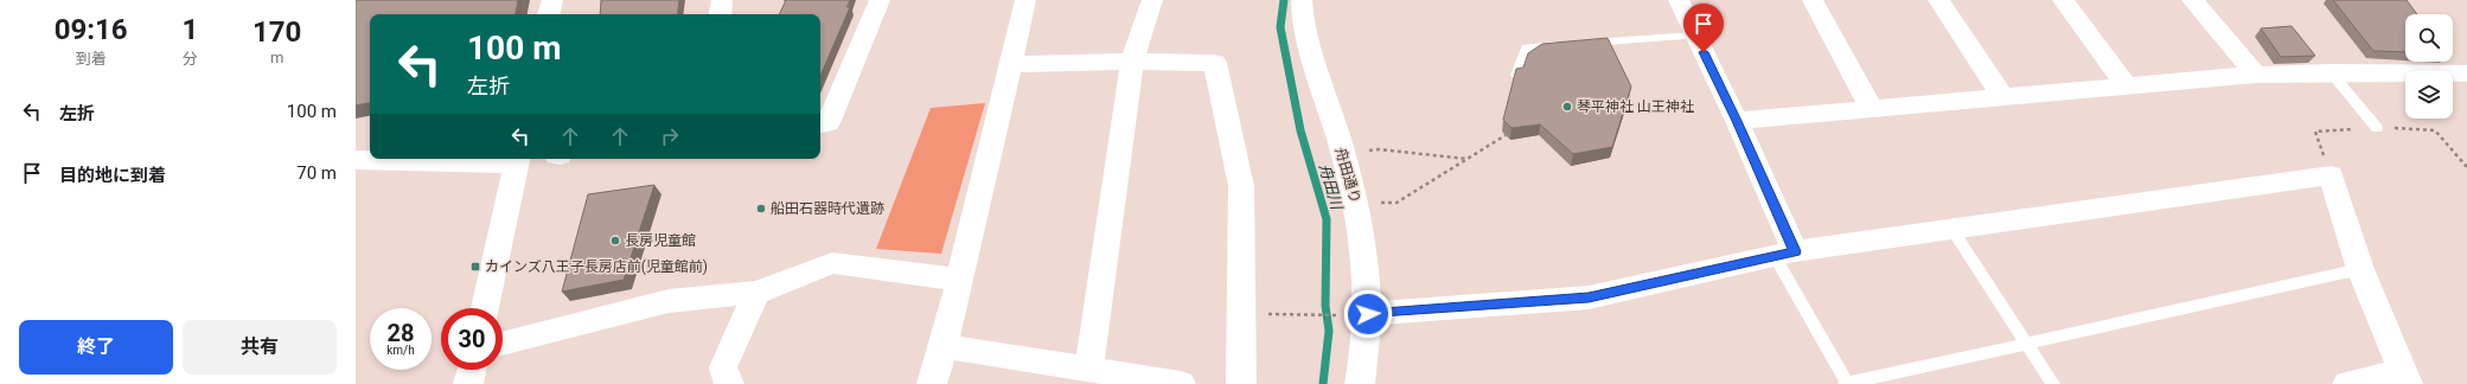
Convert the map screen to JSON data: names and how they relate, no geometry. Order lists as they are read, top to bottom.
{
  "streets": {
    "street": ["舟田通り"]
  },
  "water": ["舟田川"],
  "places": {
    "other": ["琴平神社 山王神社", "船田石器時代遺跡", "長房児童館"],
    "transit": ["カインズ八王子長房店前(児童館前)"]
  },
  "page": {
    "eta": [
      "09:16",
      "到着",
      "1",
      "分",
      "170",
      "m"
    ],
    "turn": ["100 m", "左折"],
    "list": [
      {
        "name": "左折",
        "value": "100 m"
      },
      {
        "name": "目的地に到着",
        "value": "70 m"
      }
    ],
    "speed": "28 km/h",
    "limit": "30",
    "buttons": ["終了", "共有"]
  }
}
